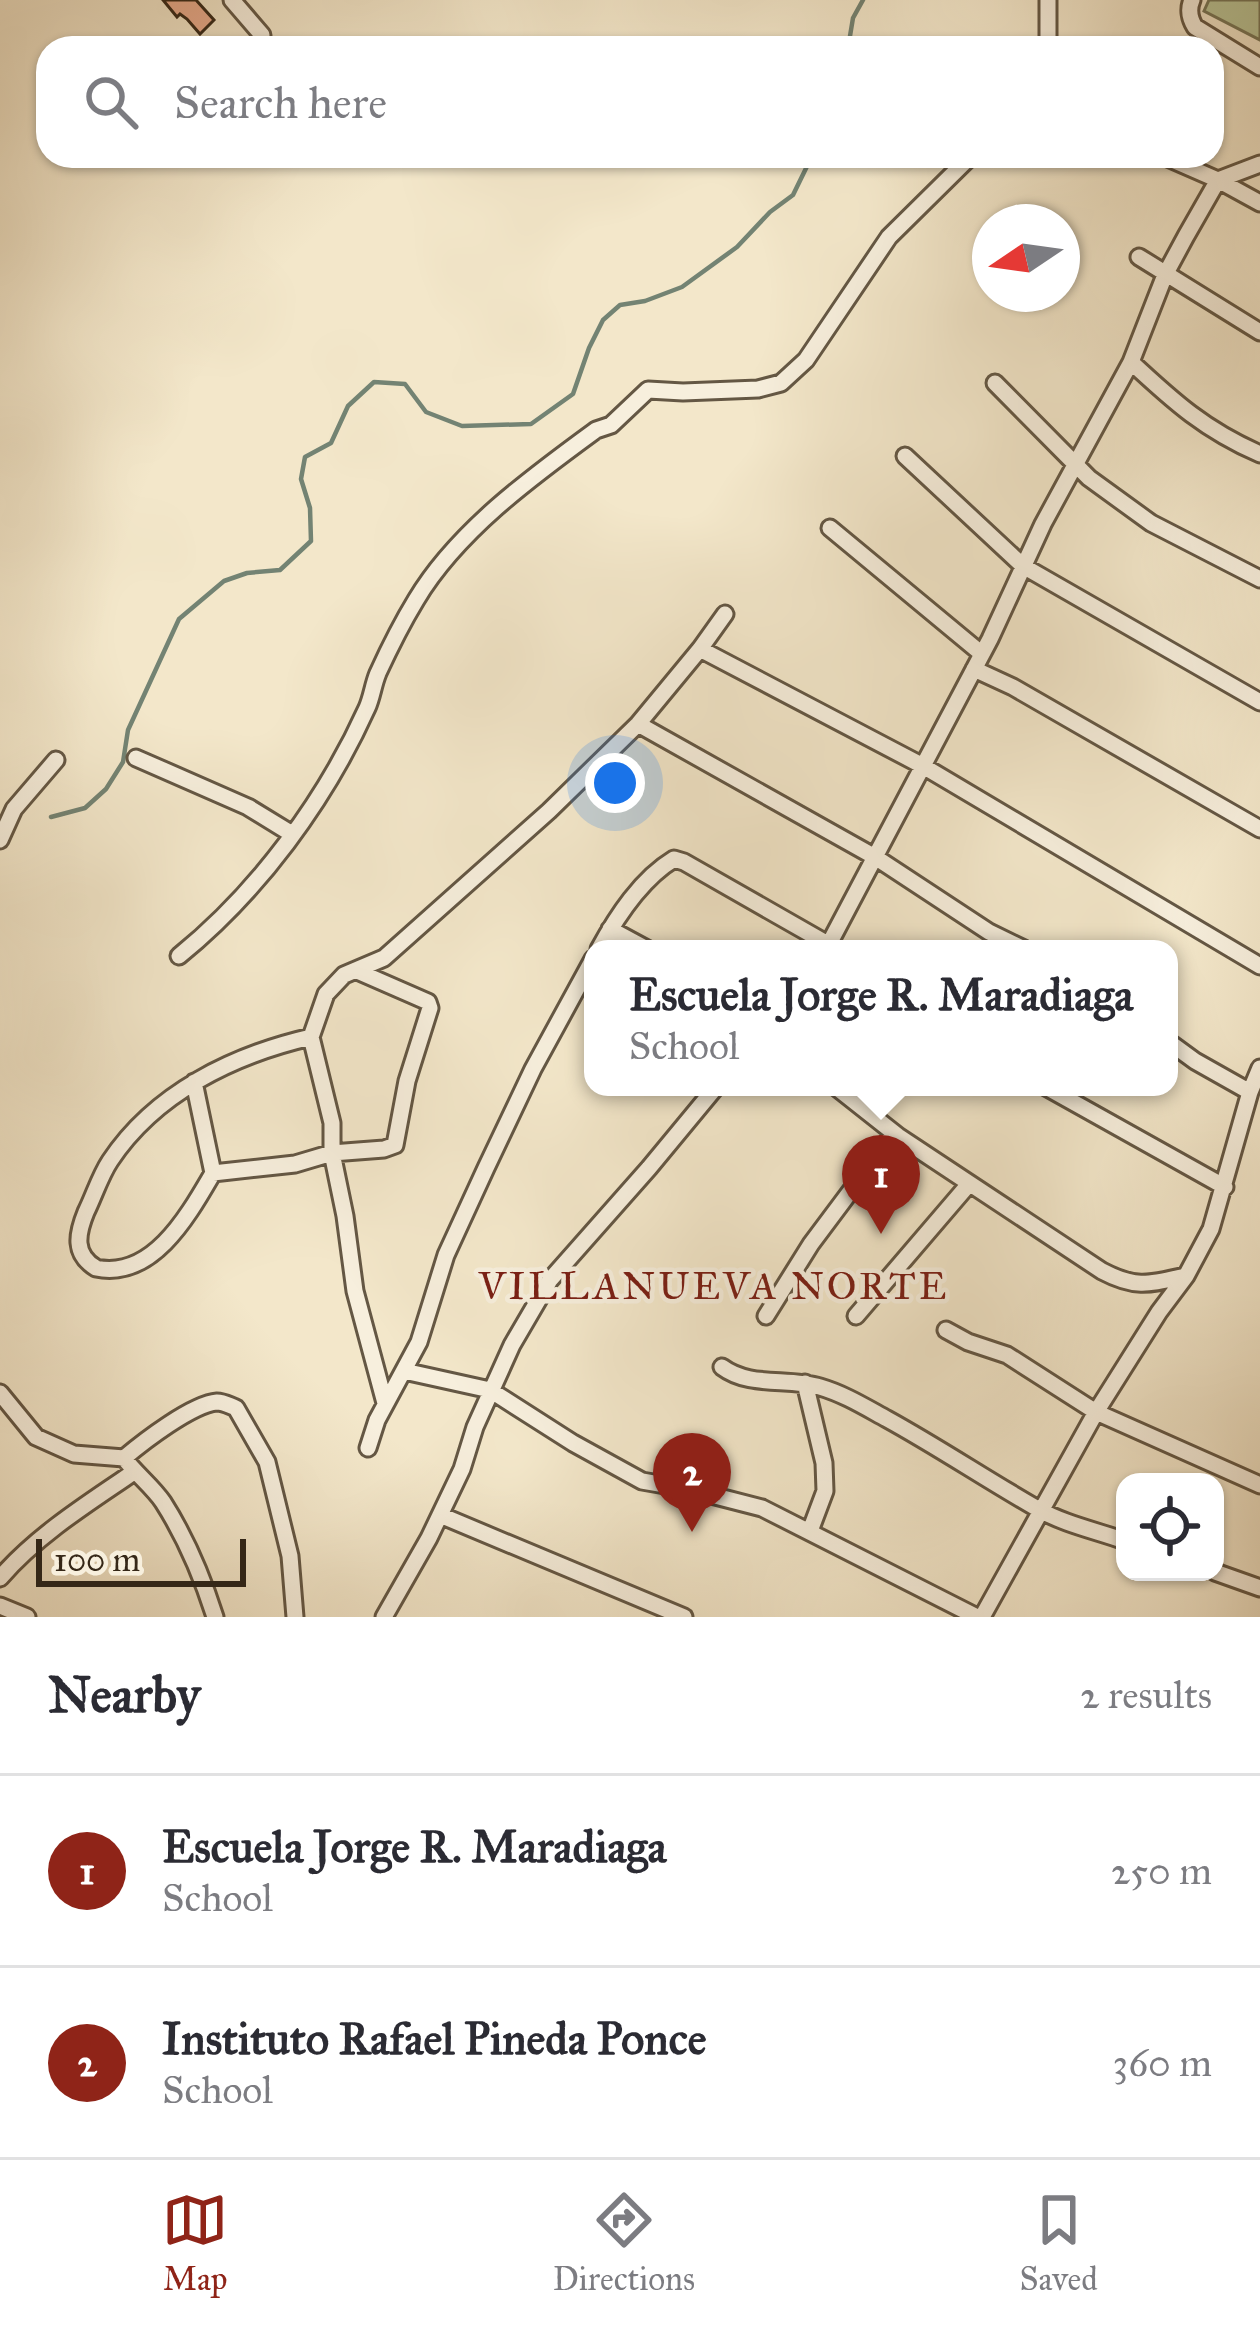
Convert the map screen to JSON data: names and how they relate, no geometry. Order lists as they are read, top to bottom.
{
  "districts": ["VILLANUEVA NORTE"],
  "scale_bar": "100 m",
  "north": "left",
  "page": {
    "search": "Search here",
    "popup": ["Escuela Jorge R. Maradiaga", "School"],
    "pins": ["1", "2"],
    "scale": "100 m",
    "heading": ["Nearby", "2 results"],
    "list": [
      {
        "mark": "1",
        "name": "Escuela Jorge R. Maradiaga",
        "note": "School",
        "value": "250 m"
      },
      {
        "mark": "2",
        "name": "Instituto Rafael Pineda Ponce",
        "note": "School",
        "value": "360 m"
      }
    ],
    "nav": ["Map", "Directions", "Saved"]
  }
}
